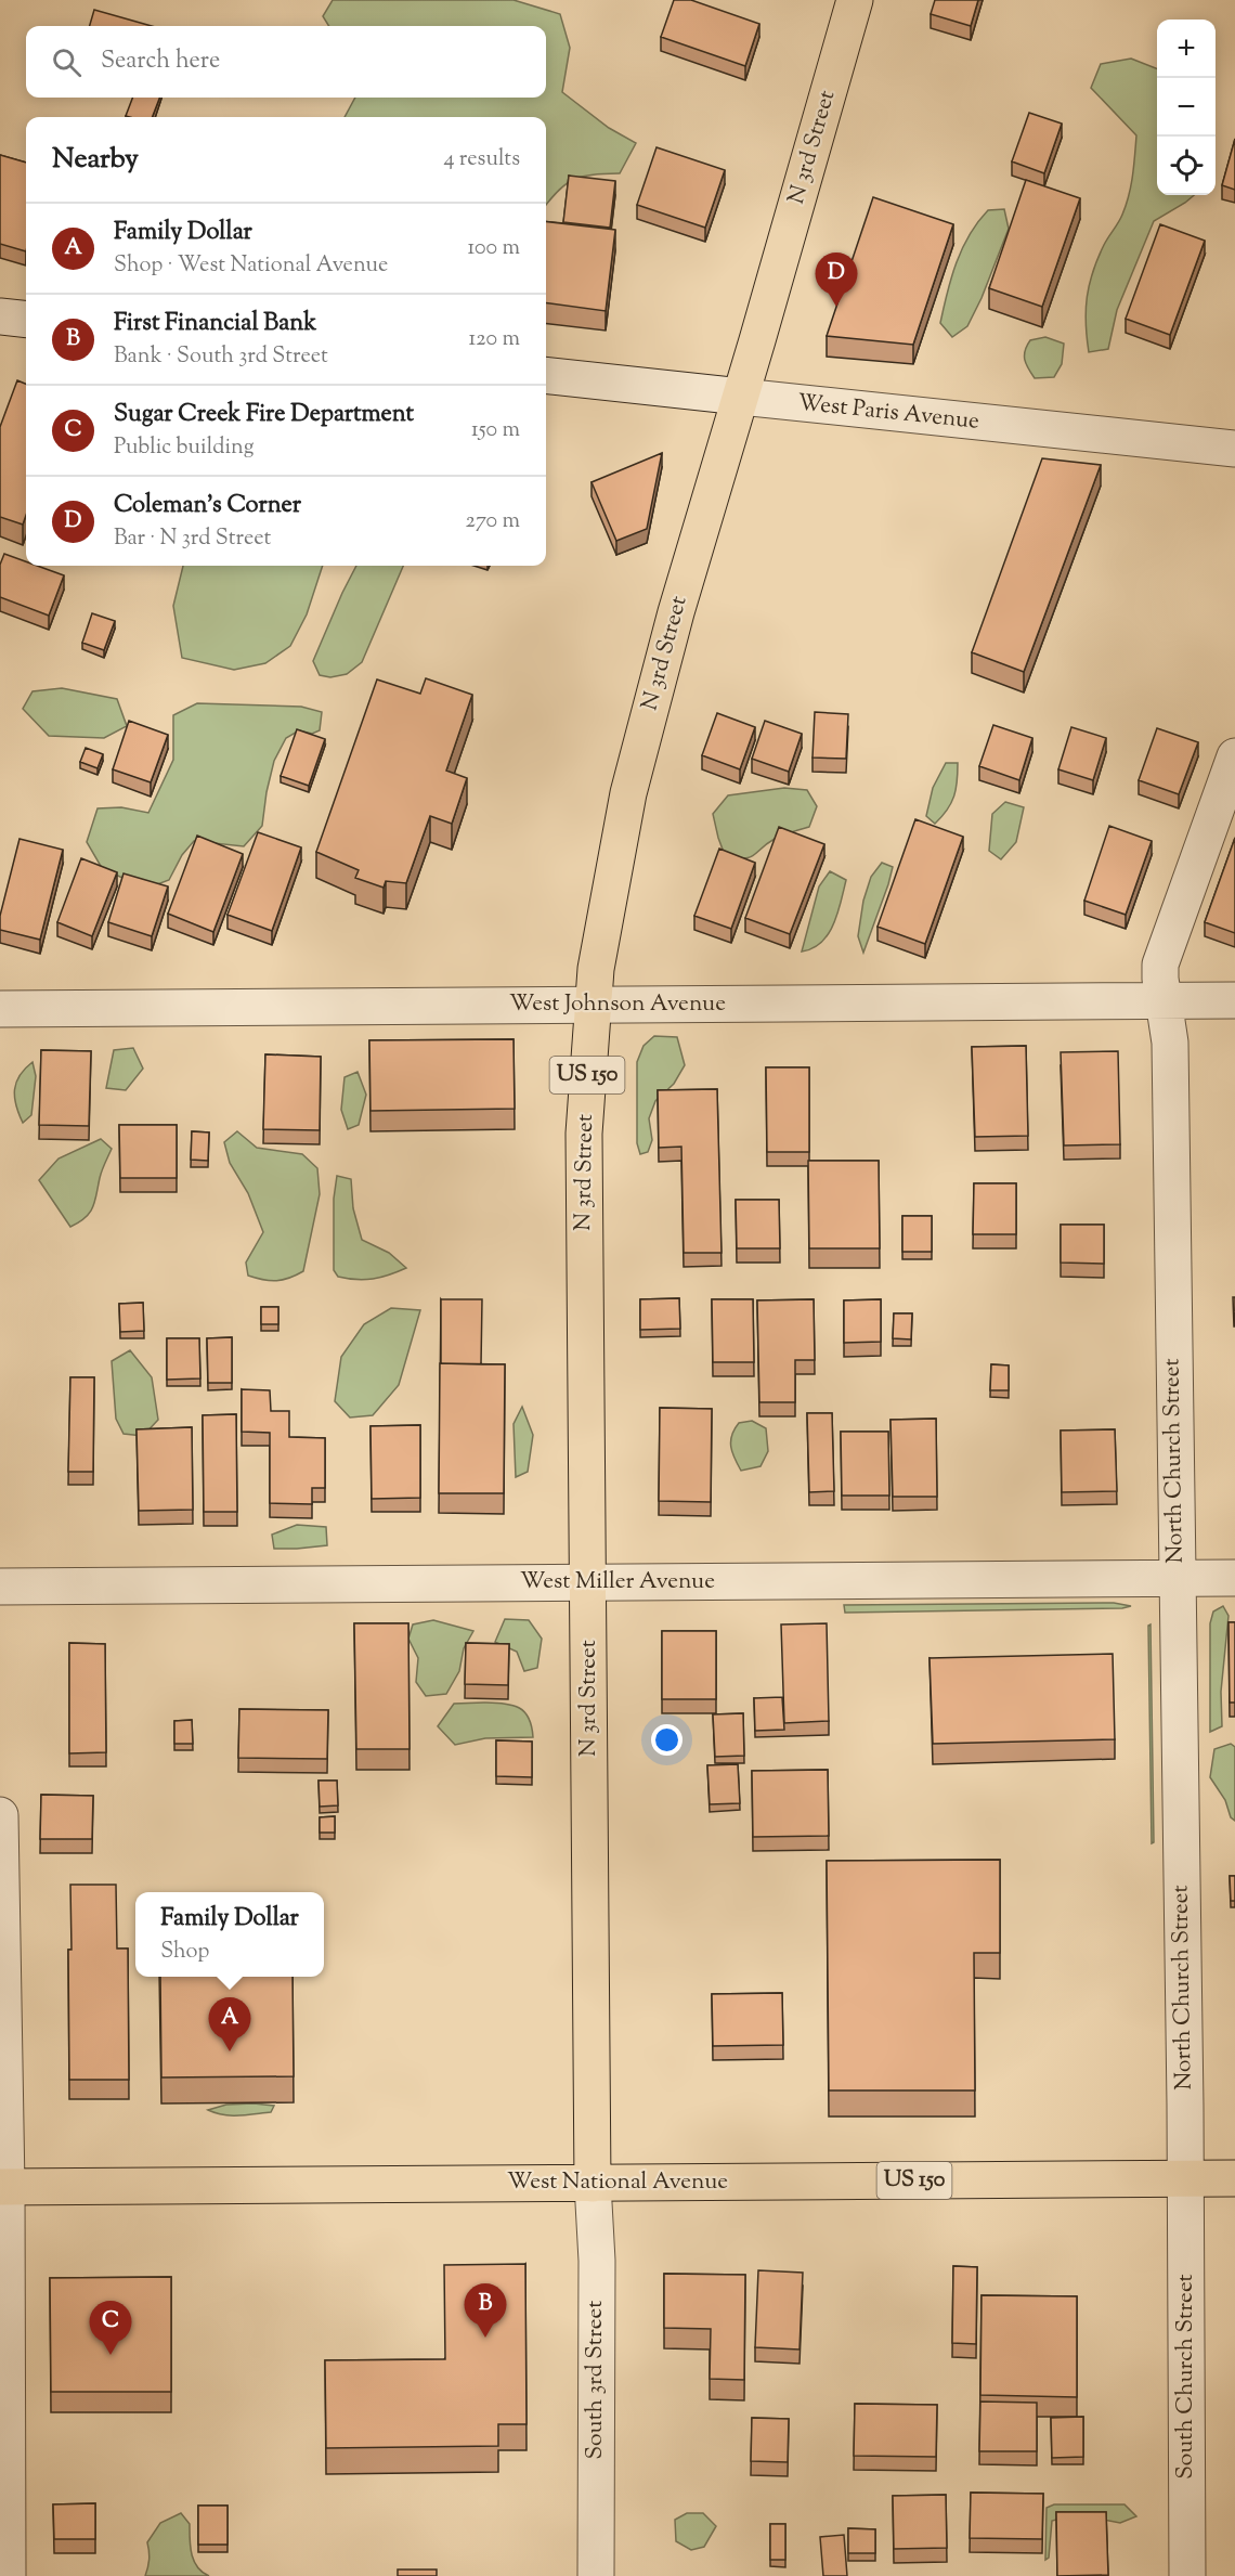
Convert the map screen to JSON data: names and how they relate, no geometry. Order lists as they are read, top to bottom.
{
  "streets": {
    "main road": ["N 3rd Street", "US 150", "West National Avenue"],
    "street": [
      "West Paris Avenue",
      "West Johnson Avenue",
      "North Church Street",
      "West Miller Avenue",
      "South Church Street",
      "South 3rd Street"
    ]
  },
  "crossings": [
    ["N 3rd Street", "West Paris Avenue"],
    ["N 3rd Street", "West Johnson Avenue"],
    ["N 3rd Street", "West Miller Avenue"],
    ["N 3rd Street", "West National Avenue"],
    ["N 3rd Street", "South 3rd Street"],
    ["West Johnson Avenue", "North Church Street"],
    ["North Church Street", "West Miller Avenue"],
    ["North Church Street", "West National Avenue"],
    ["North Church Street", "South Church Street"],
    ["West National Avenue", "South Church Street"],
    ["West National Avenue", "South 3rd Street"]
  ],
  "page": {
    "map_buttons": ["+", "−"],
    "search": "Search here",
    "heading": ["Nearby", "4 results"],
    "list": [
      {
        "mark": "A",
        "name": "Family Dollar",
        "note": "Shop · West National Avenue",
        "value": "100 m"
      },
      {
        "mark": "B",
        "name": "First Financial Bank",
        "note": "Bank · South 3rd Street",
        "value": "120 m"
      },
      {
        "mark": "C",
        "name": "Sugar Creek Fire Department",
        "note": "Public building",
        "value": "150 m"
      },
      {
        "mark": "D",
        "name": "Coleman's Corner",
        "note": "Bar · N 3rd Street",
        "value": "270 m"
      }
    ],
    "pins": [
      "D",
      "A",
      "B",
      "C"
    ],
    "popup": ["Family Dollar", "Shop"]
  }
}
